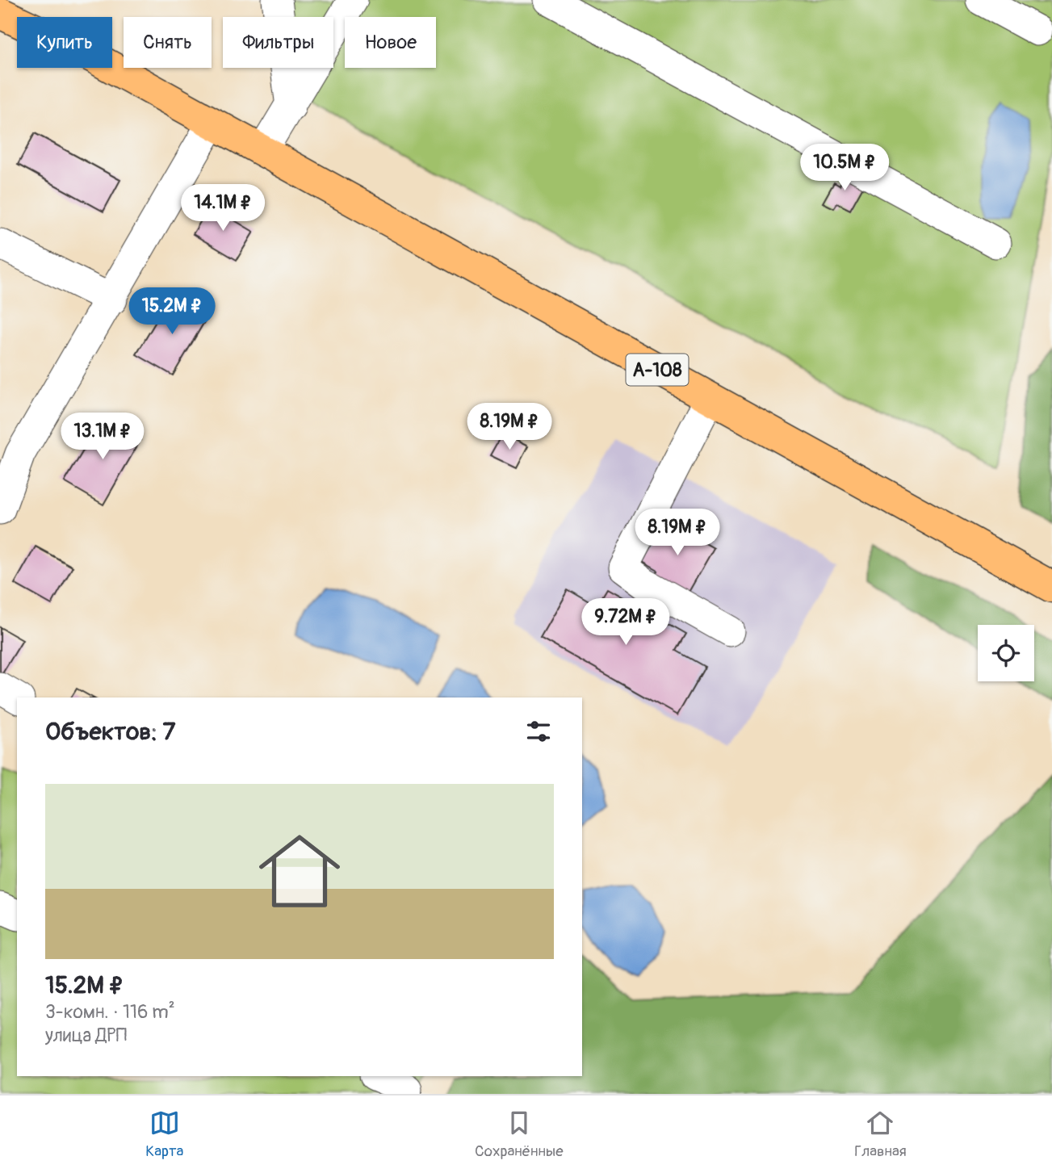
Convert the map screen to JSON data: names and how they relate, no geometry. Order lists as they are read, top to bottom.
{
  "streets": {
    "highway": ["А-108"]
  },
  "page": {
    "chip": [
      "Купить",
      "Снять",
      "Фильтры",
      "Новое"
    ],
    "price": [
      "10.5M ₽",
      "14.1M ₽",
      "15.2M ₽",
      "8.19M ₽",
      "13.1M ₽",
      "8.19M ₽",
      "9.72M ₽"
    ],
    "heading": "Объектов: 7",
    "list": [
      {
        "name": "15.2M ₽",
        "note": "3-комн. · 116 m² · улица ДРП"
      }
    ],
    "tabs": ["Карта", "Сохранённые", "Главная"]
  }
}
